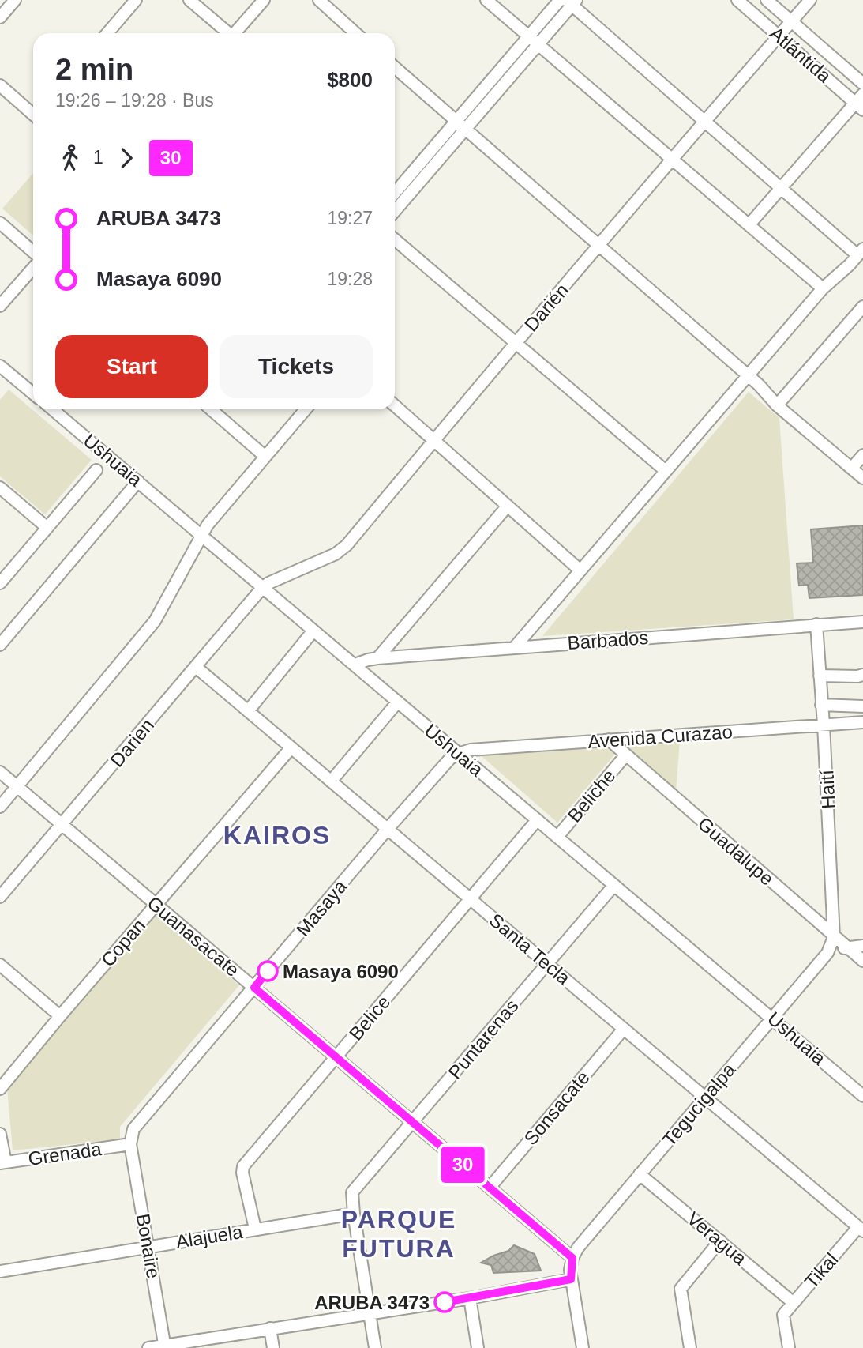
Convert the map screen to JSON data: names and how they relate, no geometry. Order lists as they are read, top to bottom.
{
  "streets": {
    "street": [
      "Atlántida",
      "Darién",
      "Ushuaia",
      "Barbados",
      "Avenida Curazao",
      "Darien",
      "Haití",
      "Beliche",
      "Guadalupe",
      "Masaya",
      "Guanasacate",
      "Copan",
      "Santa Tecla",
      "Belice",
      "Puntarenas",
      "Tegucigalpa",
      "Sonsacate",
      "Grenada",
      "Alajuela",
      "Veragua",
      "Bonaire",
      "Tikal"
    ]
  },
  "crossings": [
    ["Atlántida", "Darién"],
    ["Darién", "Ushuaia"],
    ["Darién", "Darien"],
    ["Ushuaia", "Barbados"],
    ["Ushuaia", "Avenida Curazao"],
    ["Ushuaia", "Darien"],
    ["Ushuaia", "Beliche"],
    ["Ushuaia", "Masaya"],
    ["Ushuaia", "Belice"],
    ["Ushuaia", "Puntarenas"],
    ["Ushuaia", "Tegucigalpa"],
    ["Barbados", "Haití"],
    ["Avenida Curazao", "Haití"],
    ["Avenida Curazao", "Guadalupe"],
    ["Avenida Curazao", "Masaya"],
    ["Darien", "Guanasacate"],
    ["Darien", "Santa Tecla"],
    ["Haití", "Guadalupe"],
    ["Haití", "Tegucigalpa"],
    ["Beliche", "Guadalupe"],
    ["Masaya", "Guanasacate"],
    ["Masaya", "Santa Tecla"],
    ["Masaya", "Grenada"],
    ["Masaya", "Bonaire"],
    ["Guanasacate", "Copan"],
    ["Guanasacate", "Belice"],
    ["Guanasacate", "Puntarenas"],
    ["Guanasacate", "Tegucigalpa"],
    ["Guanasacate", "Sonsacate"],
    ["Copan", "Santa Tecla"],
    ["Santa Tecla", "Belice"],
    ["Santa Tecla", "Puntarenas"],
    ["Santa Tecla", "Tegucigalpa"],
    ["Santa Tecla", "Sonsacate"],
    ["Santa Tecla", "Tikal"],
    ["Belice", "Alajuela"],
    ["Puntarenas", "Alajuela"],
    ["Tegucigalpa", "Veragua"],
    ["Grenada", "Bonaire"],
    ["Alajuela", "Bonaire"],
    ["Veragua", "Tikal"]
  ],
  "districts": ["KAIROS", "PARQUE FUTURA"],
  "places": ["Masaya 6090", "ARUBA 3473"],
  "lines": ["bus line 30"],
  "page": {
    "on_map": "30",
    "heading": ["2 min", "19:26 – 19:28 · Bus", "$800"],
    "legs": ["1", "30"],
    "list": [
      {
        "name": "ARUBA 3473",
        "value": "19:27"
      },
      {
        "name": "Masaya 6090",
        "value": "19:28"
      }
    ],
    "buttons": ["Start", "Tickets"]
  }
}
